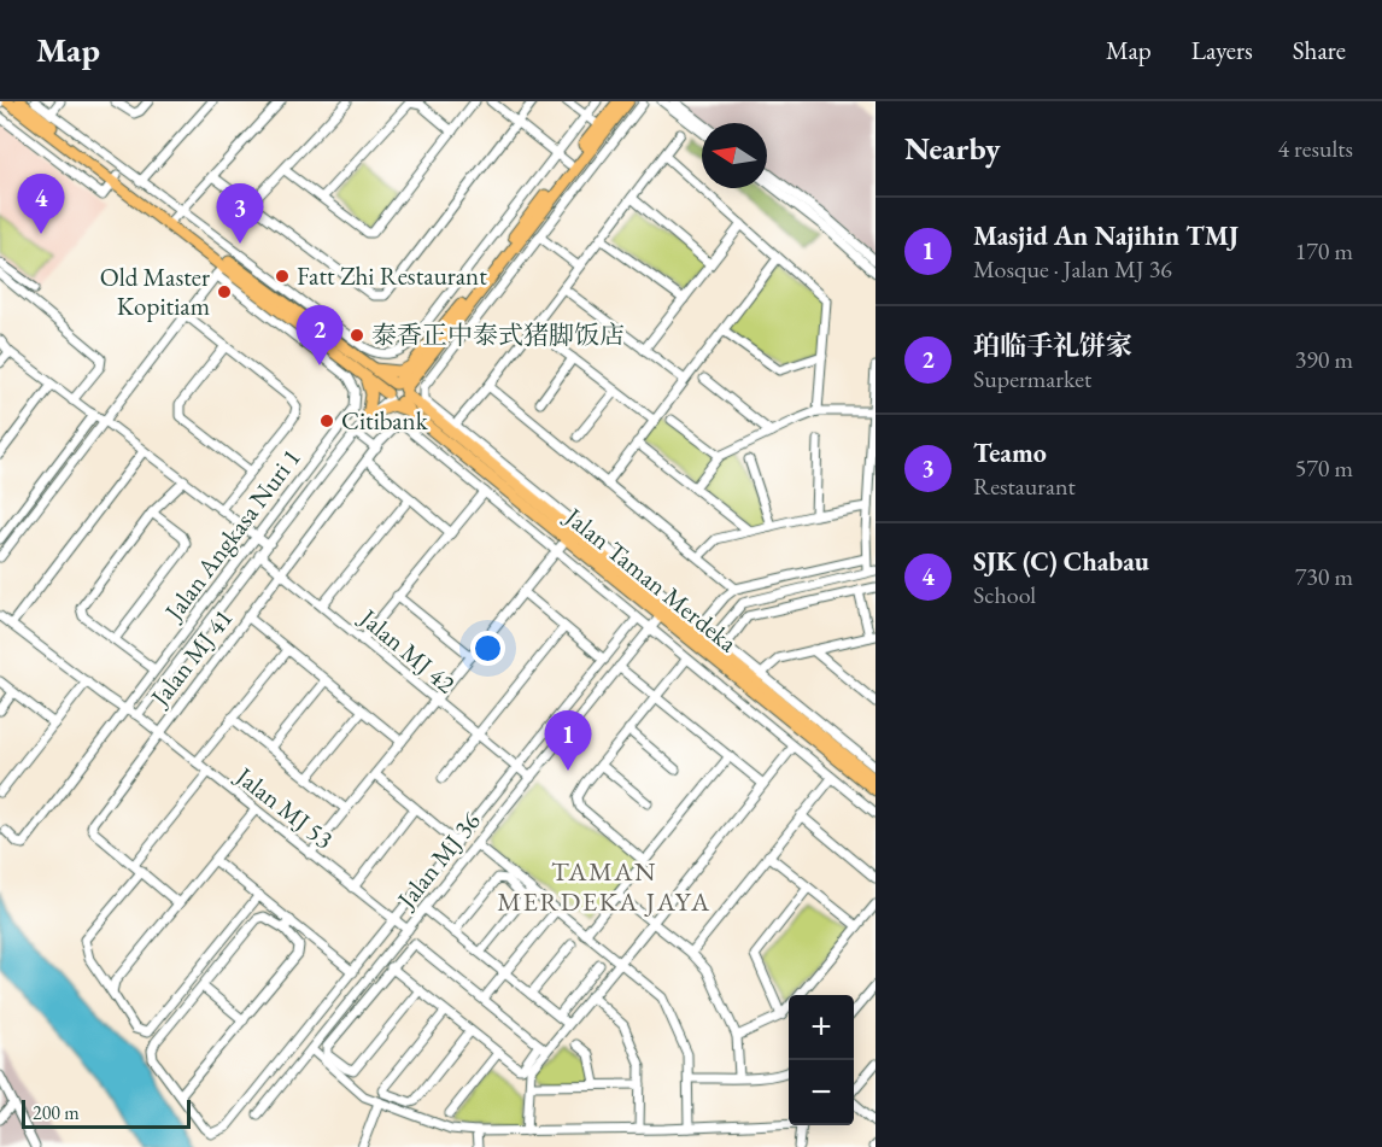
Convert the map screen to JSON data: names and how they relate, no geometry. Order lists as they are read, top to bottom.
{
  "streets": {
    "main road": ["Jalan Taman Merdeka"],
    "street": [
      "Jalan Angkasa Nuri 1",
      "Jalan MJ 42",
      "Jalan MJ 41",
      "Jalan MJ 53",
      "Jalan MJ 36"
    ]
  },
  "crossings": [
    ["Jalan Angkasa Nuri 1", "Jalan MJ 53"],
    ["Jalan Taman Merdeka", "Jalan MJ 36"],
    ["Jalan MJ 42", "Jalan MJ 41"],
    ["Jalan MJ 42", "Jalan MJ 36"],
    ["Jalan MJ 41", "Jalan MJ 53"],
    ["Jalan MJ 53", "Jalan MJ 36"]
  ],
  "districts": ["TAMAN MERDEKA JAYA"],
  "places": [
    "Fatt Zhi Restaurant",
    "Old Master Kopitiam",
    "泰香正中泰式猪脚饭店",
    "Citibank"
  ],
  "scale_bar": "200 m",
  "north": "left",
  "page": {
    "header": "Map",
    "nav": ["Map", "Layers", "Share"],
    "heading": ["Nearby", "4 results"],
    "pins": [
      "4",
      "3",
      "2",
      "1"
    ],
    "list": [
      {
        "mark": "1",
        "name": "Masjid An Najihin TMJ",
        "note": "Mosque · Jalan MJ 36",
        "value": "170 m"
      },
      {
        "mark": "2",
        "name": "珀临手礼饼家",
        "note": "Supermarket",
        "value": "390 m"
      },
      {
        "mark": "3",
        "name": "Teamo",
        "note": "Restaurant",
        "value": "570 m"
      },
      {
        "mark": "4",
        "name": "SJK (C) Chabau",
        "note": "School",
        "value": "730 m"
      }
    ],
    "map_buttons": ["+", "−"],
    "scale": "200 m"
  }
}
